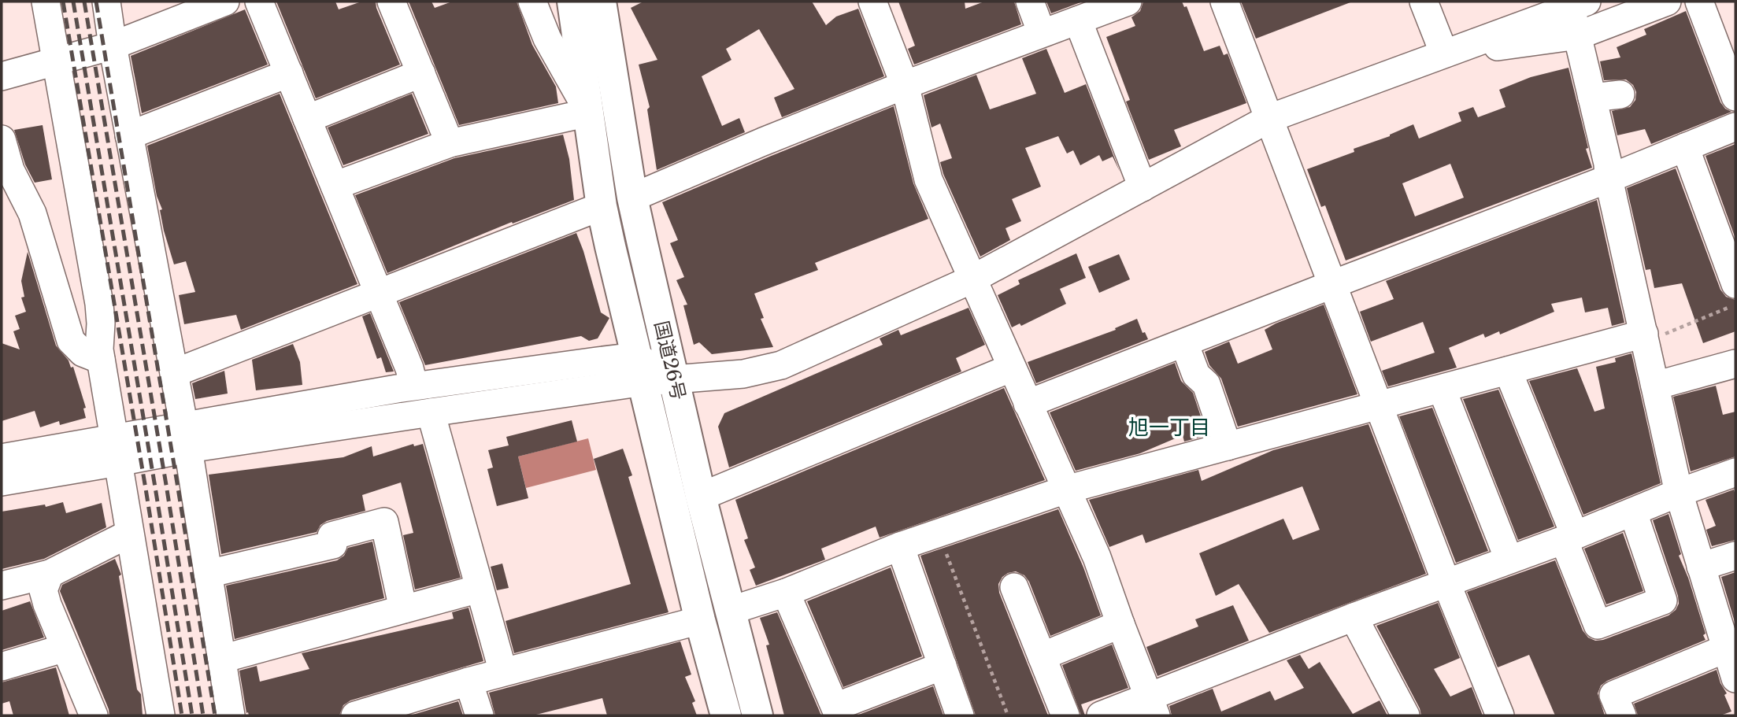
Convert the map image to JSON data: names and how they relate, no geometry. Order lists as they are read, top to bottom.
{
  "streets": {
    "highway": ["国道26号"]
  },
  "districts": ["旭一丁目"]
}
